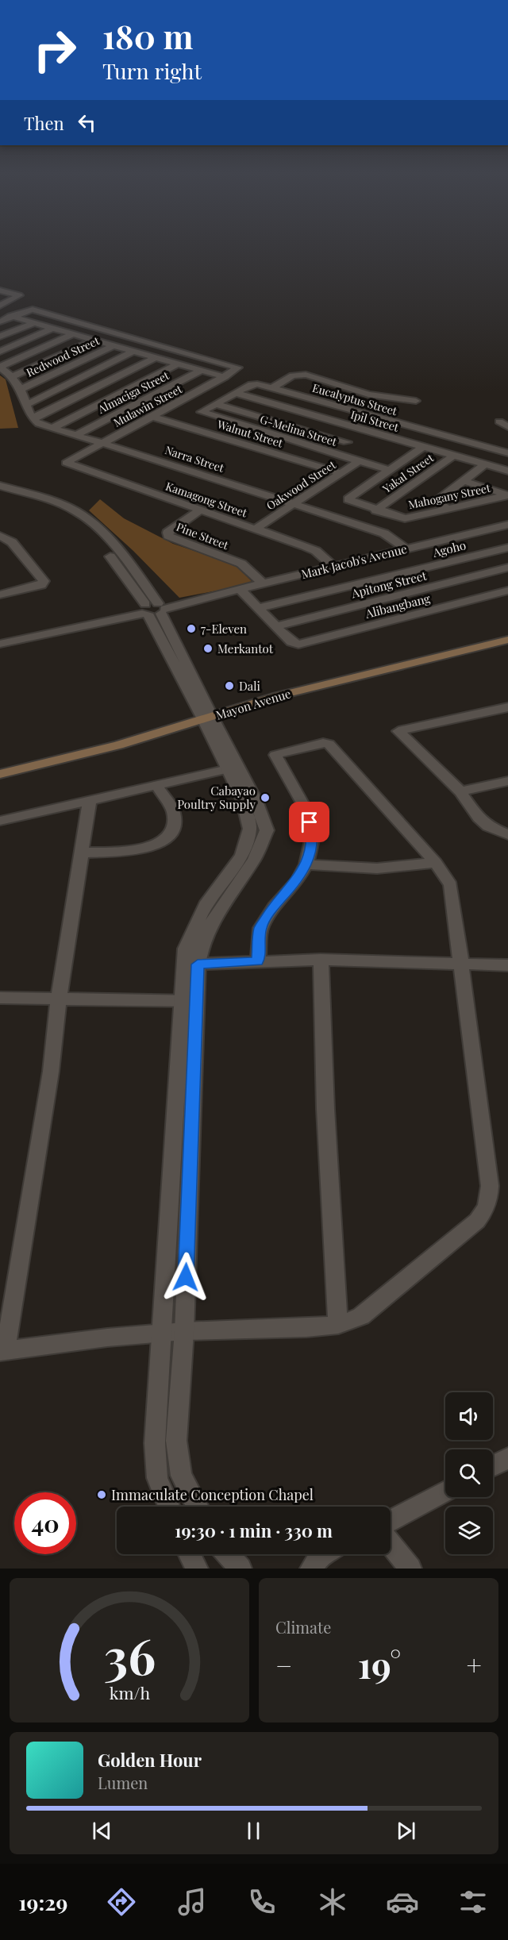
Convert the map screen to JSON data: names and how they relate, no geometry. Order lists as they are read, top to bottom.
{
  "streets": {
    "main road": ["Mayon Avenue"],
    "street": [
      "Redwood Street",
      "Almaciga Street",
      "Eucalyptus Street",
      "Mulawin Street",
      "Ipil Street",
      "G-Melina Street",
      "Walnut Street",
      "Narra Street",
      "Yakal Street",
      "Oakwood Street",
      "Mahogany Street",
      "Kamagong Street",
      "Pine Street",
      "Agoho",
      "Mark Jacob's Avenue",
      "Apitong Street",
      "Alibangbang"
    ]
  },
  "crossings": [
    ["Almaciga Street", "Narra Street"],
    ["Eucalyptus Street", "Ipil Street"],
    ["Eucalyptus Street", "G-Melina Street"],
    ["Mulawin Street", "Ipil Street"],
    ["Mulawin Street", "Walnut Street"],
    ["Mulawin Street", "Narra Street"],
    ["Mulawin Street", "Kamagong Street"],
    ["Ipil Street", "Yakal Street"],
    ["Ipil Street", "Mahogany Street"],
    ["G-Melina Street", "Oakwood Street"],
    ["G-Melina Street", "Mahogany Street"],
    ["Walnut Street", "Oakwood Street"],
    ["Narra Street", "Oakwood Street"],
    ["Narra Street", "Mark Jacob's Avenue"],
    ["Yakal Street", "Mahogany Street"],
    ["Oakwood Street", "Kamagong Street"],
    ["Kamagong Street", "Pine Street"],
    ["Kamagong Street", "Mark Jacob's Avenue"],
    ["Pine Street", "Mark Jacob's Avenue"],
    ["Apitong Street", "Alibangbang"]
  ],
  "places": [
    "7-Eleven",
    "Merkantot",
    "Dali",
    "Cabayao Poultry Supply",
    "Immaculate Conception Chapel"
  ],
  "page": {
    "turn": ["180 m", "Turn right"],
    "then": "Then",
    "limit": "40",
    "trip": "19:30 · 1 min · 330 m",
    "tile": "Climate",
    "heat": ["−", "19°", "+"],
    "song": ["Golden Hour", "Lumen"],
    "tabs": "19:29",
    "gauge": ["36", "km/h"]
  }
}
